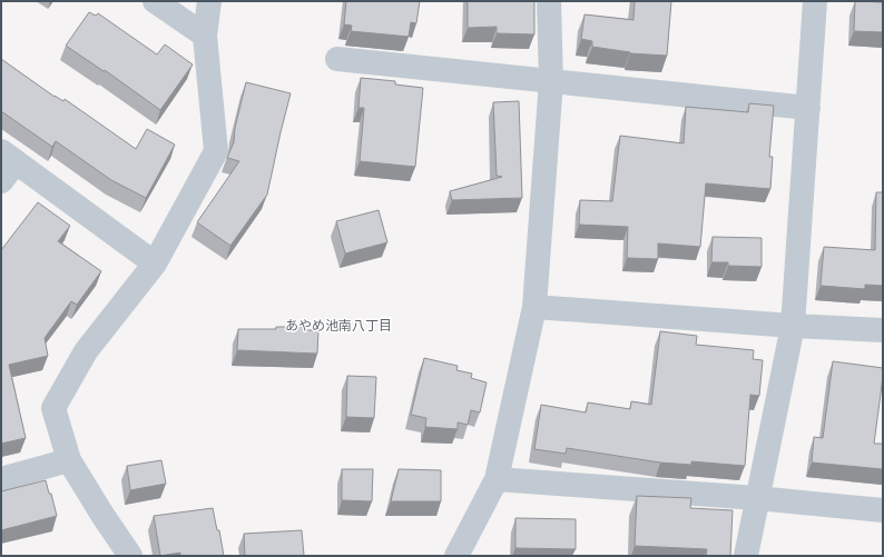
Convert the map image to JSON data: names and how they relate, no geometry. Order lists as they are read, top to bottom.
{
  "districts": ["あやめ池南八丁目"]
}
